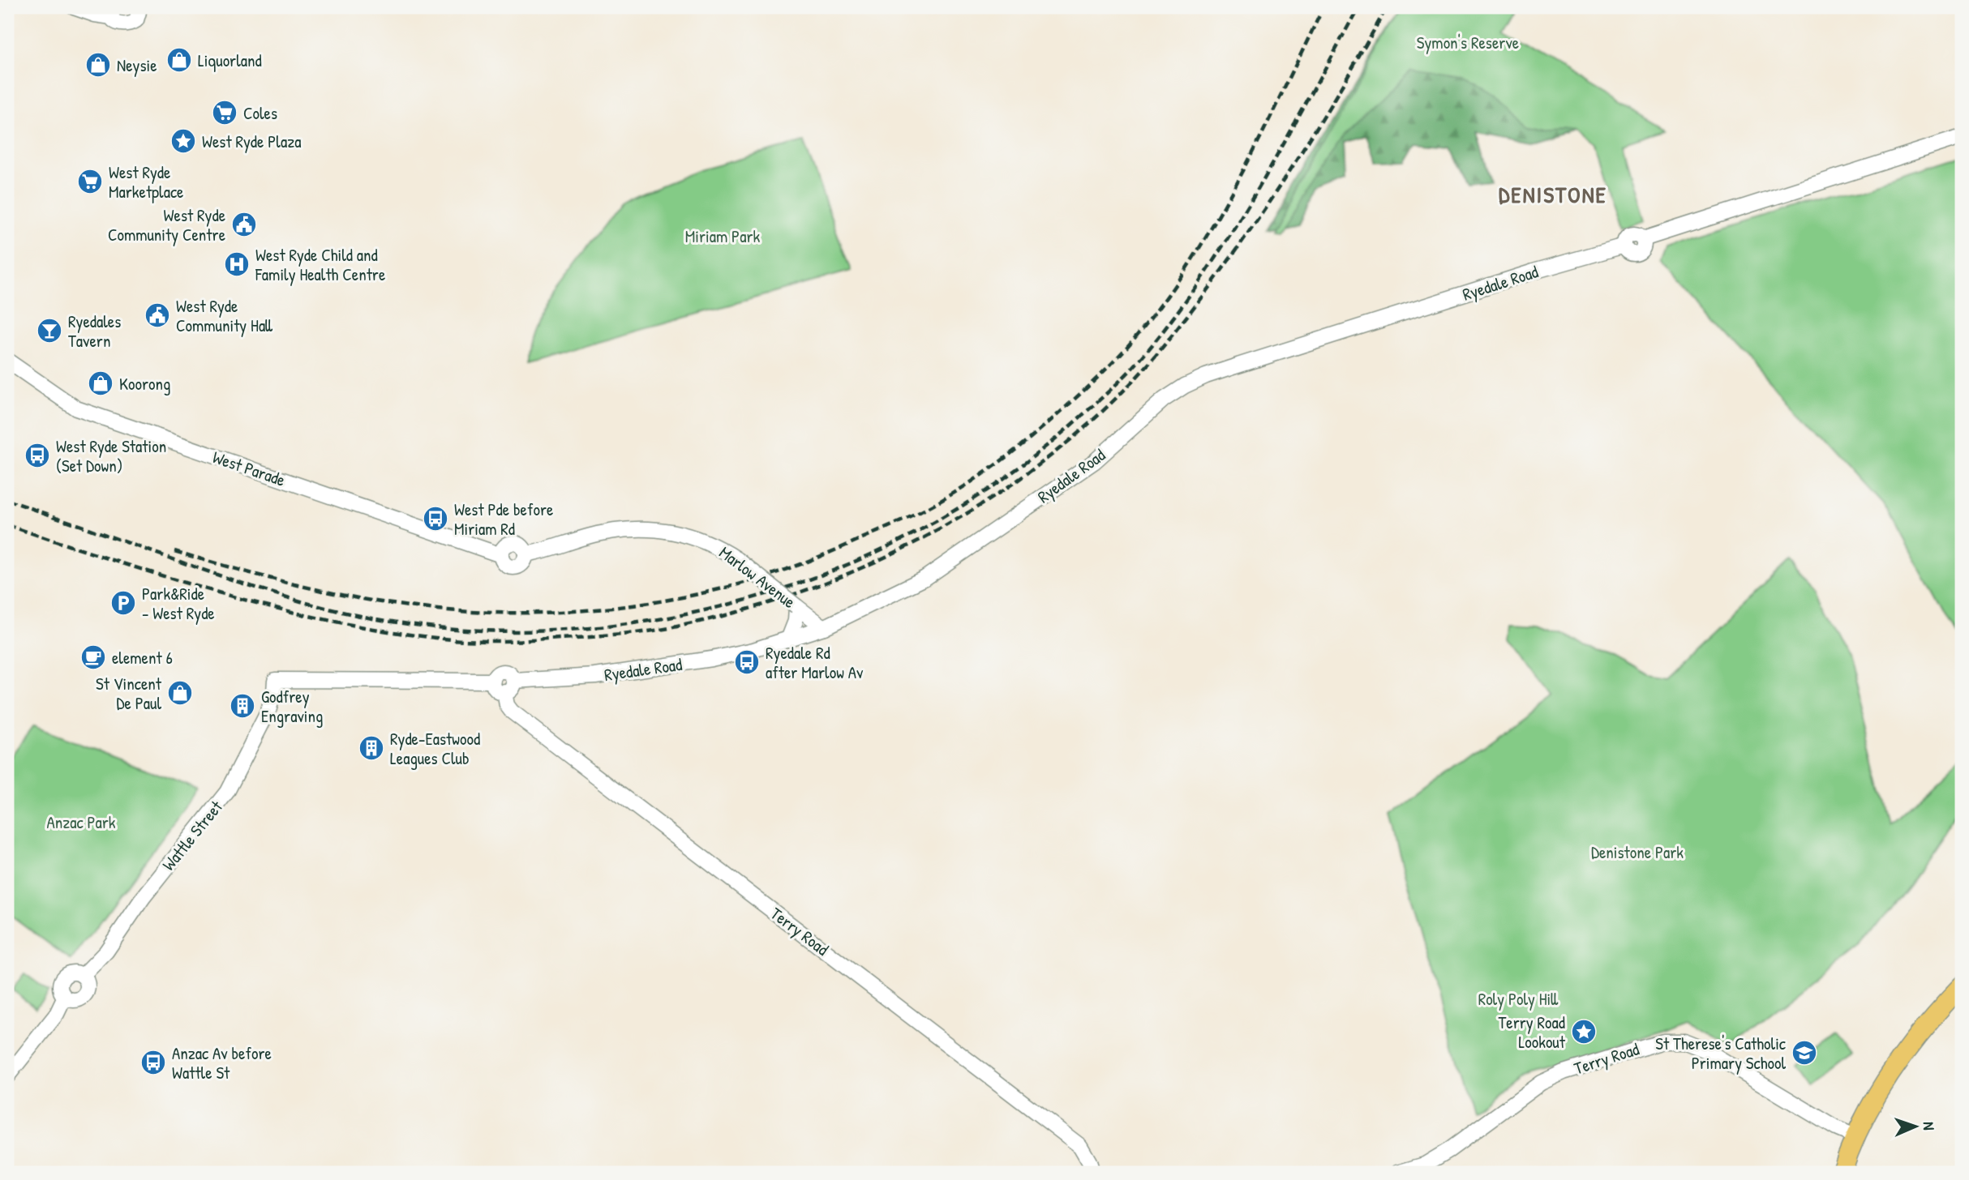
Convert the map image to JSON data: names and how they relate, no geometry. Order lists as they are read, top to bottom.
{
  "streets": {
    "street": [
      "Ryedale Road",
      "West Parade",
      "Marlow Avenue",
      "Wattle Street",
      "Terry Road"
    ]
  },
  "crossings": [
    ["Ryedale Road", "Marlow Avenue"],
    ["Ryedale Road", "Wattle Street"],
    ["Ryedale Road", "Terry Road"],
    ["West Parade", "Marlow Avenue"],
    ["Wattle Street", "Terry Road"]
  ],
  "districts": ["DENISTONE"],
  "parks": [
    "Symon's Reserve",
    "Miriam Park",
    "Anzac Park",
    "Denistone Park",
    "Roly Poly Hill"
  ],
  "places": {
    "shop": [
      "Liquorland",
      "Neysie",
      "Koorong",
      "St Vincent De Paul"
    ],
    "supermarket": ["Coles", "West Ryde Marketplace"],
    "place": ["West Ryde Plaza", "Terry Road Lookout"],
    "public building": ["West Ryde Community Centre", "West Ryde Community Hall"],
    "hospital": ["West Ryde Child and Family Health Centre"],
    "bar": ["Ryedales Tavern"],
    "bus stop": [
      "West Ryde Station (Set Down)",
      "West Pde before Miriam Rd",
      "Ryedale Rd after Marlow Av",
      "Anzac Av before Wattle St"
    ],
    "parking": ["Park&Ride - West Ryde"],
    "cafe": ["element 6"],
    "building": ["Godfrey Engraving", "Ryde-Eastwood Leagues Club"],
    "school or university": ["St Therese's Catholic Primary School"]
  },
  "north": "right"
}
